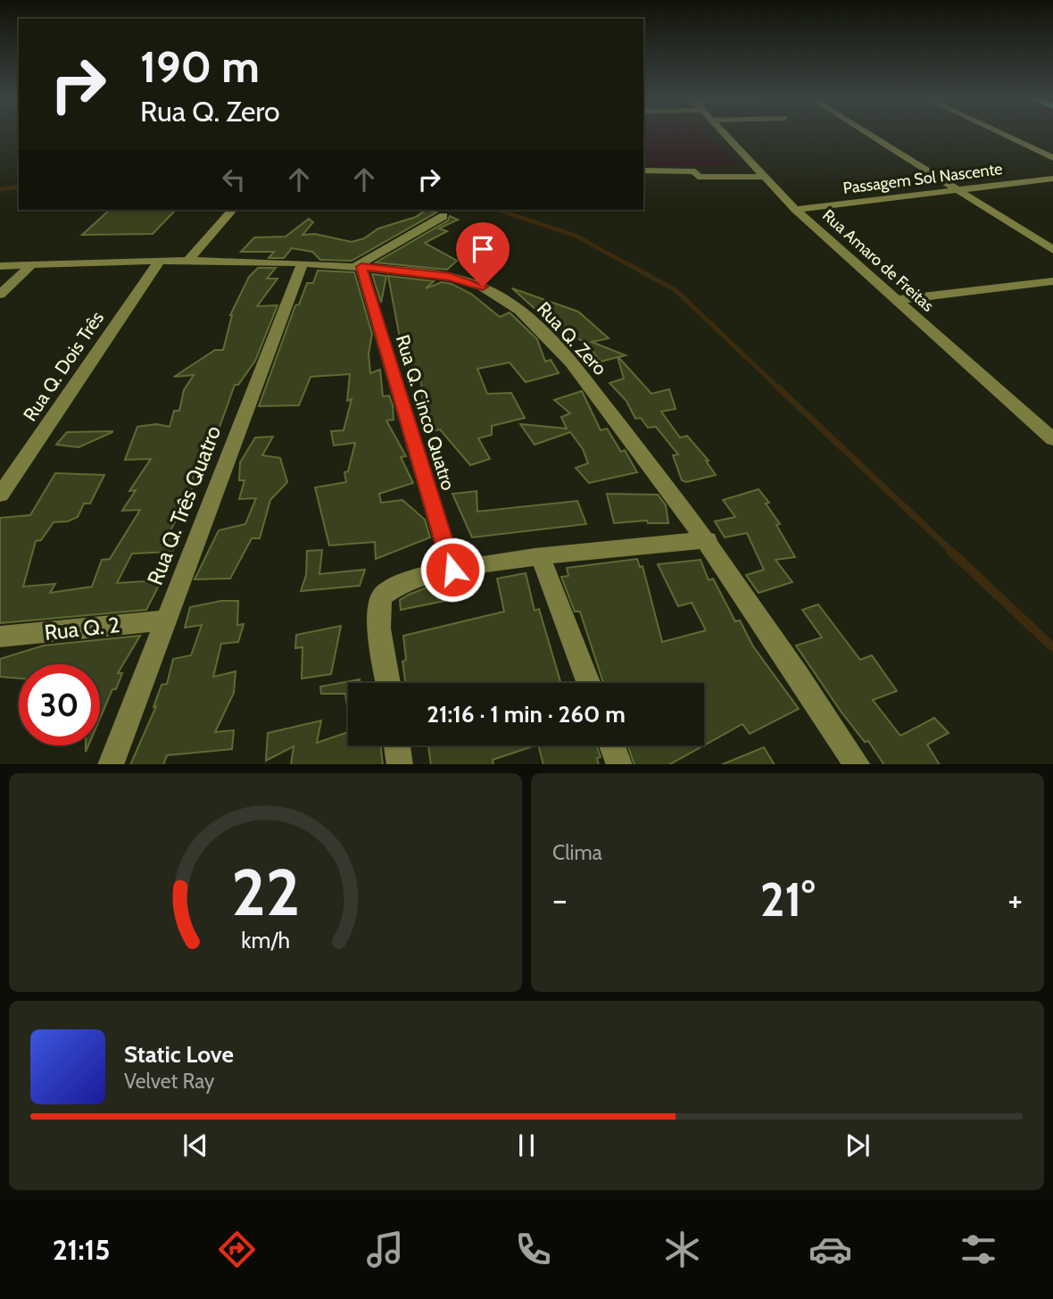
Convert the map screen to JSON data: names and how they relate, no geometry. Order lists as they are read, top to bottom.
{
  "streets": {
    "street": [
      "Passagem Sol Nascente",
      "Rua Amaro de Freitas",
      "Rua Q. Zero",
      "Rua Q. Dois Três",
      "Rua Q. Cinco Quatro",
      "Rua Q. Três Quatro",
      "Rua Q. 2"
    ]
  },
  "crossings": [
    ["Passagem Sol Nascente", "Rua Amaro de Freitas"],
    ["Rua Q. Zero", "Rua Q. Dois Três"],
    ["Rua Q. Zero", "Rua Q. Cinco Quatro"],
    ["Rua Q. Zero", "Rua Q. Três Quatro"],
    ["Rua Q. Três Quatro", "Rua Q. 2"]
  ],
  "page": {
    "turn": ["190 m", "Rua Q. Zero"],
    "limit": "30",
    "trip": "21:16 · 1 min · 260 m",
    "tile": "Clima",
    "heat": ["−", "21°", "+"],
    "song": ["Static Love", "Velvet Ray"],
    "tabs": "21:15",
    "gauge": ["22", "km/h"]
  }
}
